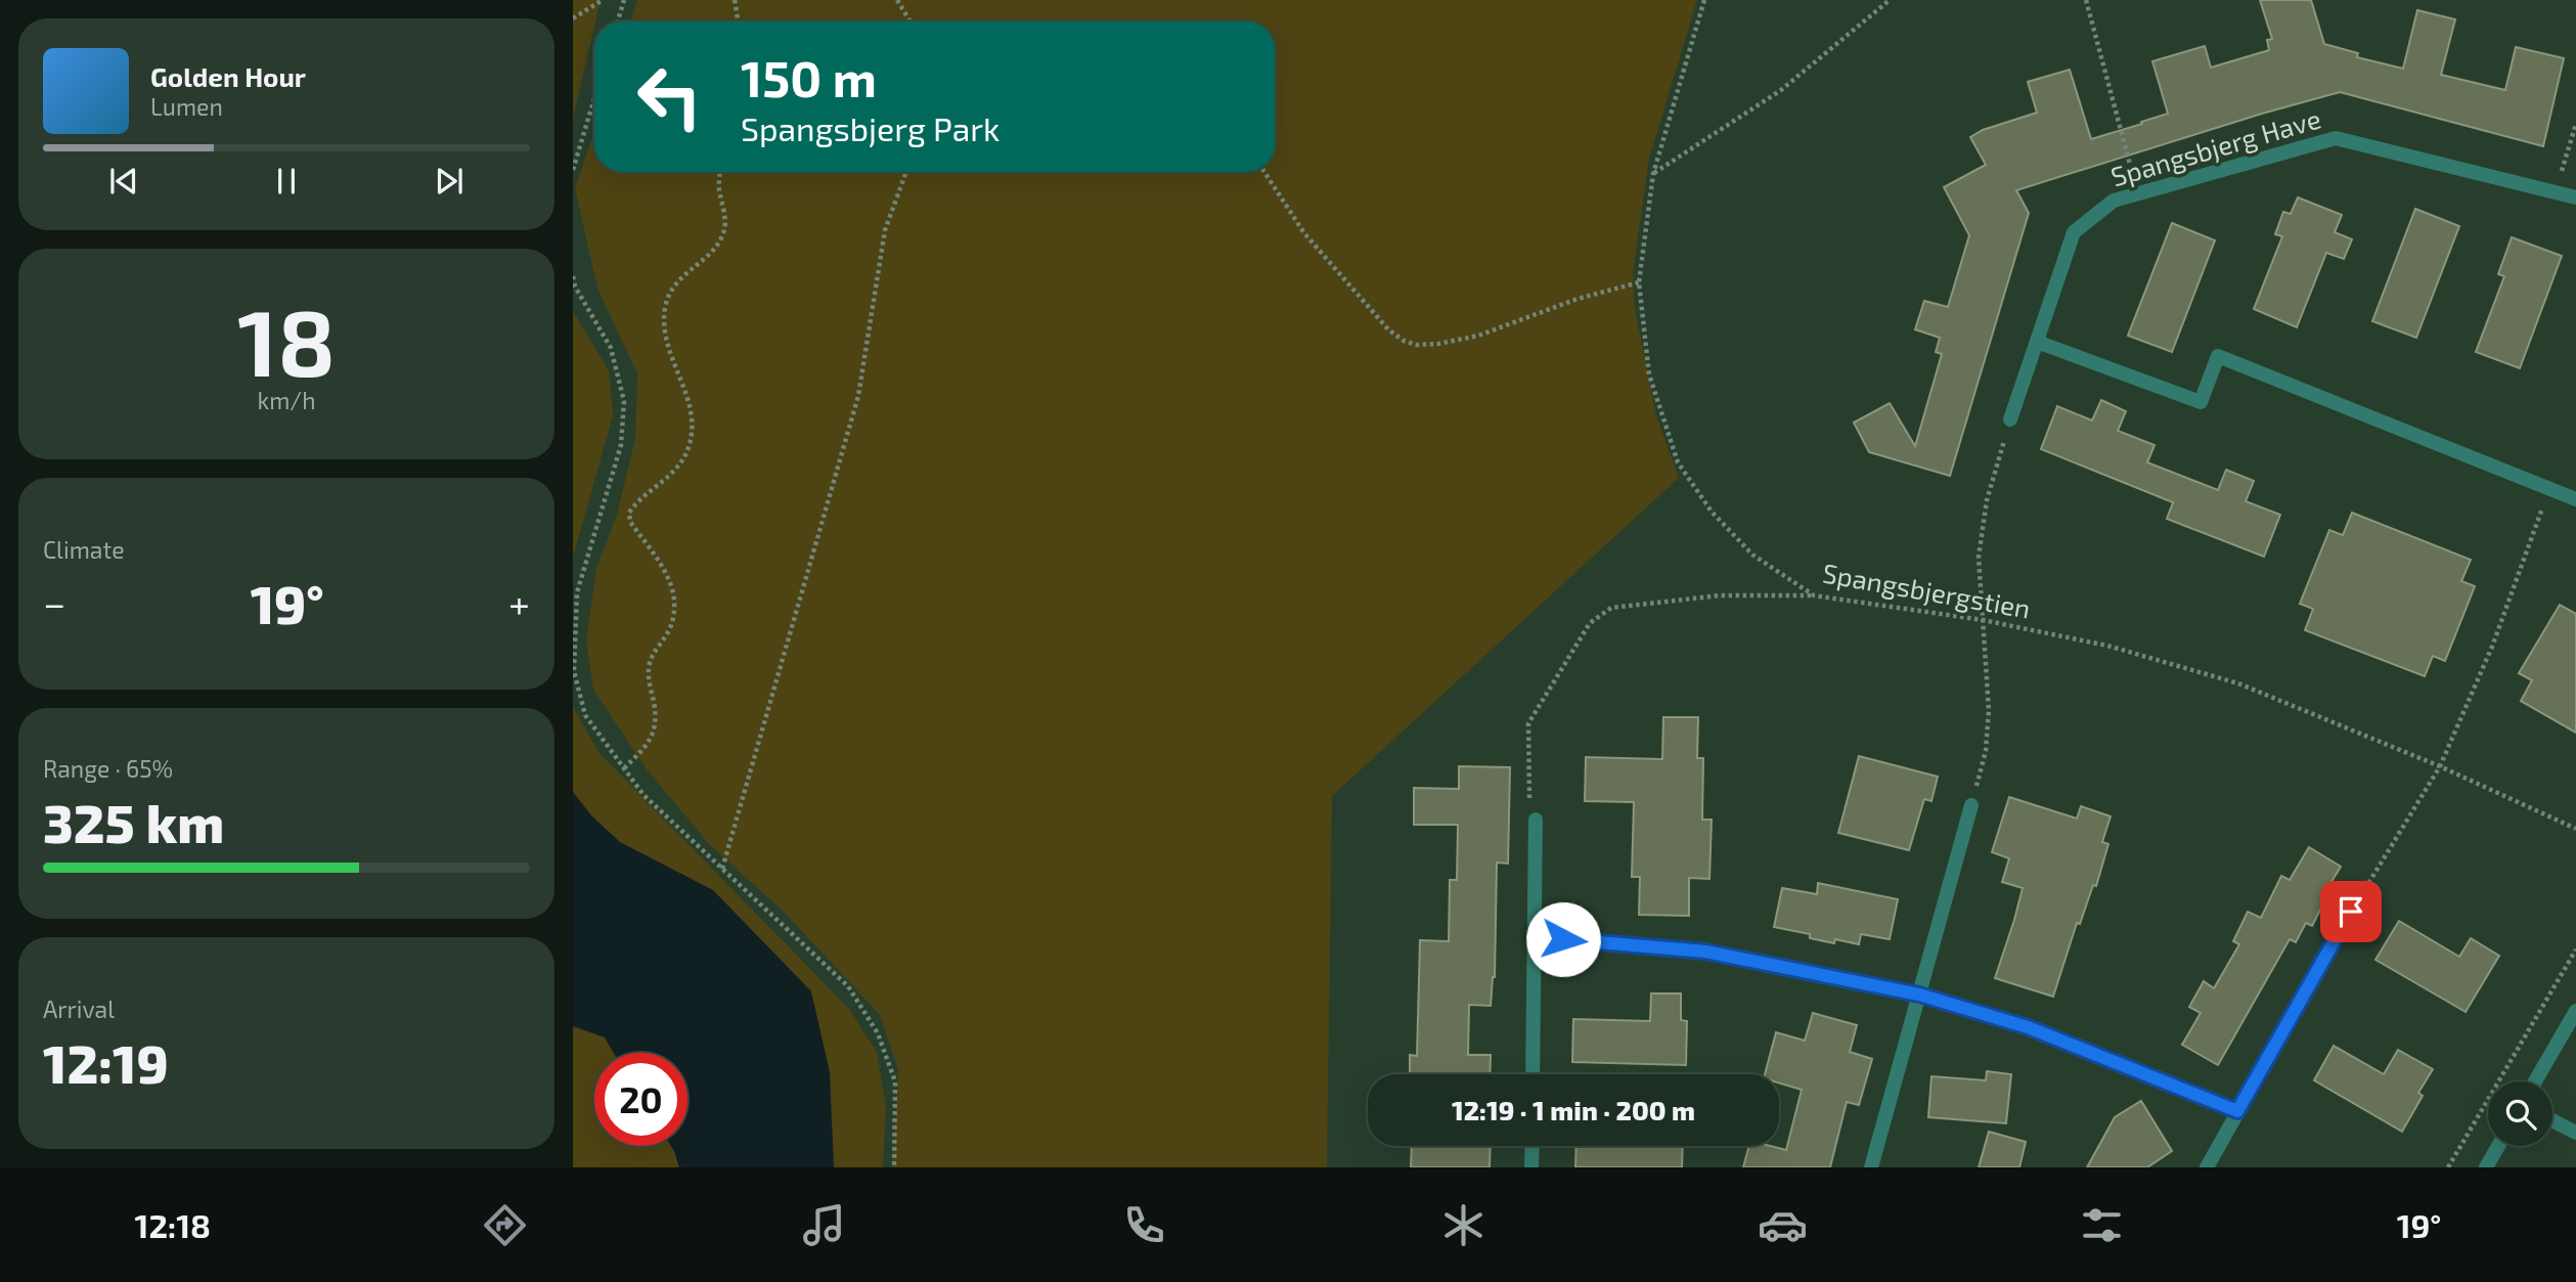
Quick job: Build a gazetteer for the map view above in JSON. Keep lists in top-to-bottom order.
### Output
{
  "streets": {
    "street": ["Spangsbjerg Have"],
    "path": ["Spangsbjergstien"]
  },
  "page": {
    "turn": ["150 m", "Spangsbjerg Park"],
    "song": ["Golden Hour", "Lumen"],
    "tile": [
      ["18", "km/h"],
      "Climate",
      ["Range · 65%", "325 km"],
      ["Arrival", "12:19"]
    ],
    "heat": ["−", "19°", "+"],
    "limit": "20",
    "trip": "12:19 · 1 min · 200 m",
    "tabs": ["12:18", "19°"]
  }
}
